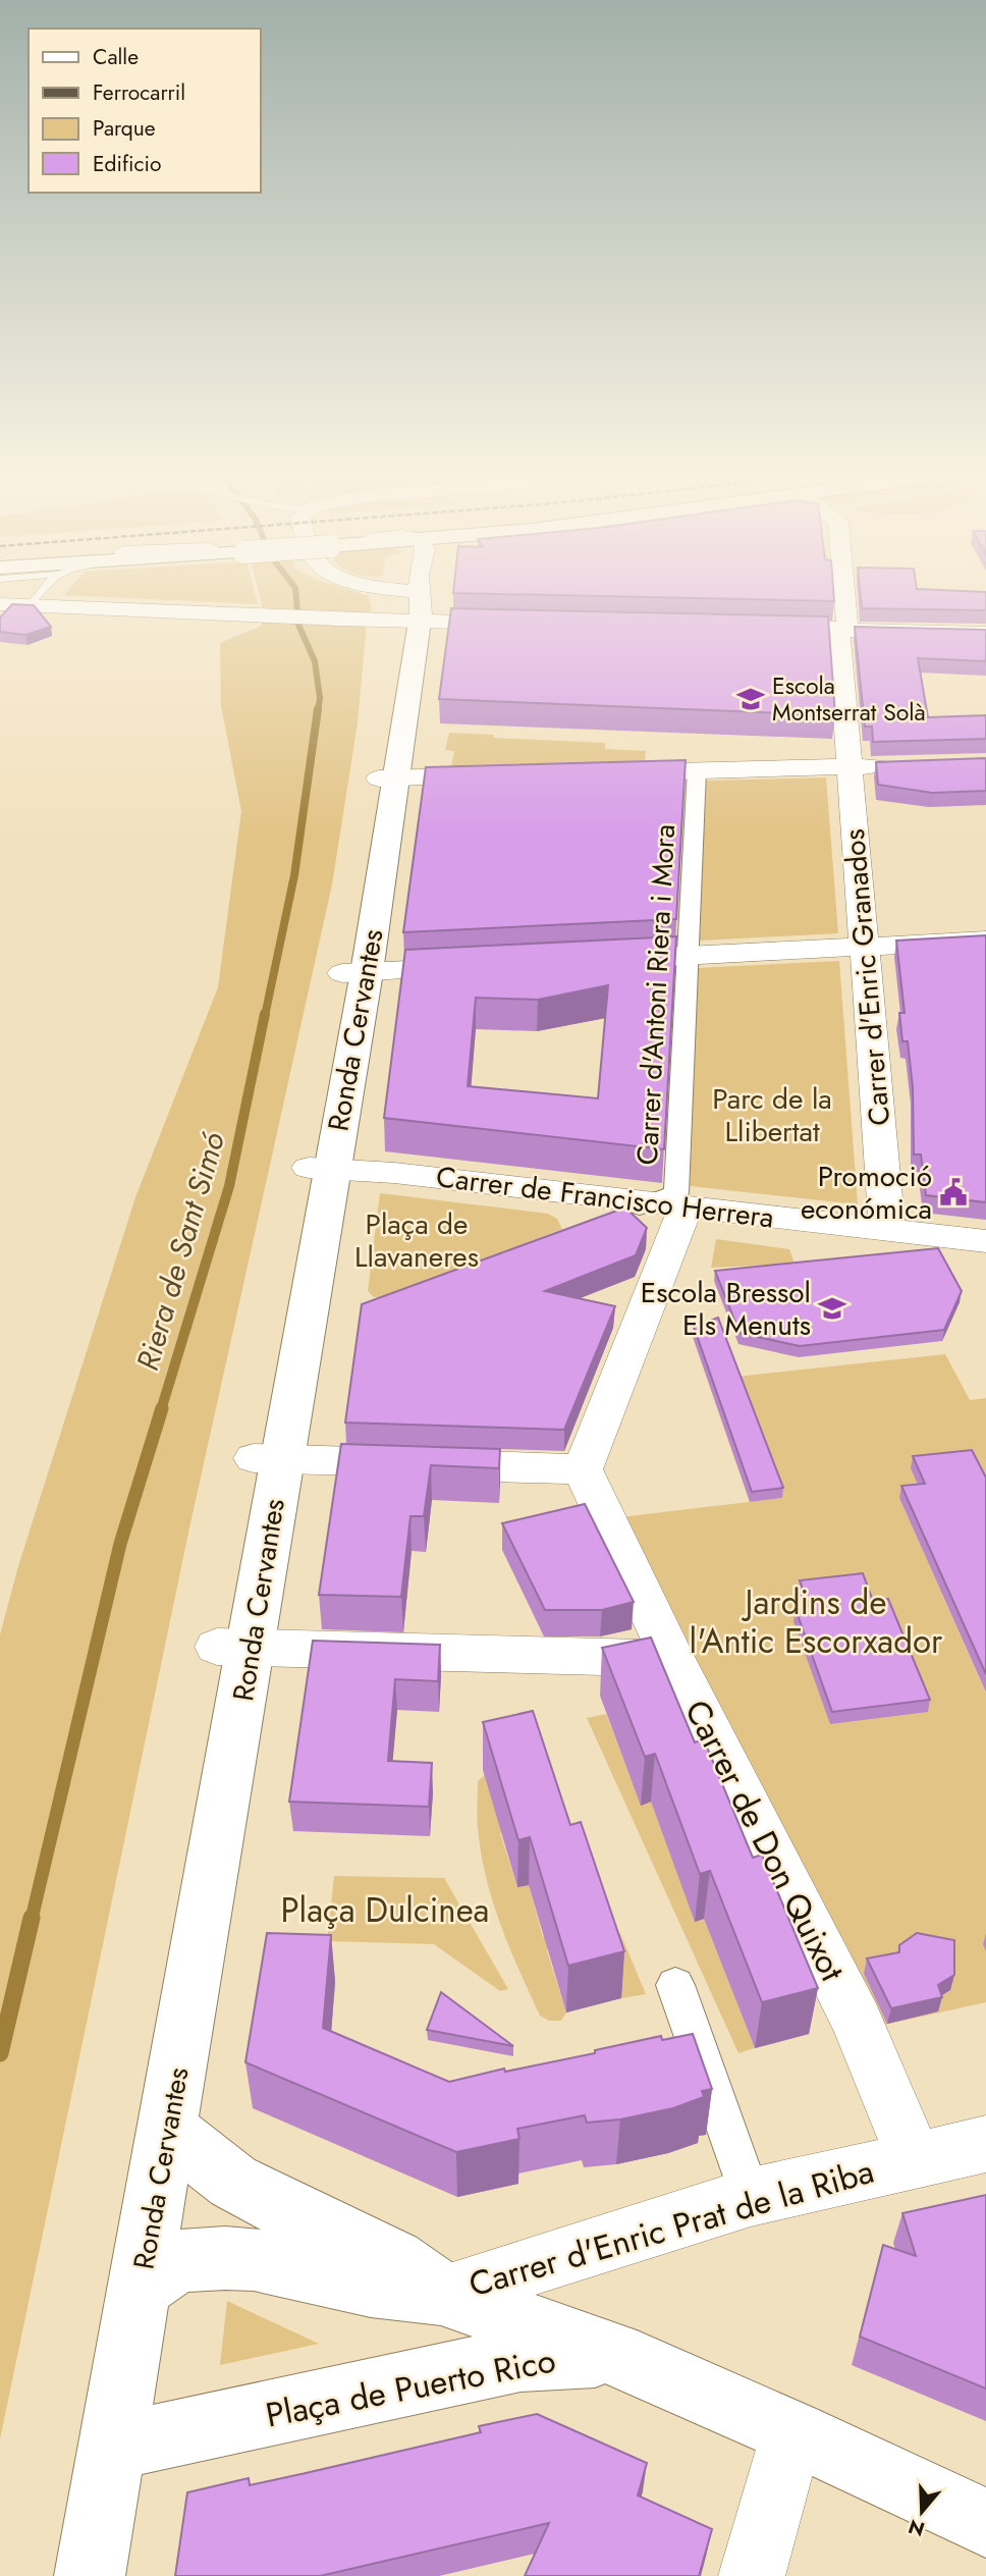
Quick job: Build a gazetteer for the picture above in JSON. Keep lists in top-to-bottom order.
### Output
{
  "streets": {
    "street": [
      "Carrer d'Enric Granados",
      "Carrer d'Antoni Riera i Mora",
      "Ronda Cervantes",
      "Carrer de Francisco Herrera",
      "Carrer de Don Quixot",
      "Carrer d'Enric Prat de la Riba",
      "Plaça de Puerto Rico"
    ]
  },
  "crossings": [
    ["Carrer d'Enric Granados", "Carrer de Francisco Herrera"],
    ["Carrer d'Antoni Riera i Mora", "Carrer de Francisco Herrera"],
    ["Ronda Cervantes", "Carrer de Francisco Herrera"],
    ["Ronda Cervantes", "Plaça de Puerto Rico"],
    ["Carrer de Don Quixot", "Carrer d'Enric Prat de la Riba"],
    ["Carrer d'Enric Prat de la Riba", "Plaça de Puerto Rico"]
  ],
  "water": ["Riera de Sant Simó"],
  "parks": [
    "Parc de la Llibertat",
    "Plaça de Llavaneres",
    "Jardins de l'Antic Escorxador",
    "Plaça Dulcinea"
  ],
  "places": {
    "school or university": ["Escola Montserrat Solà", "Escola Bressol Els Menuts"],
    "public building": ["Promoció económica"]
  },
  "legend": [
    "Calle",
    "Ferrocarril",
    "Parque",
    "Edificio"
  ],
  "north": "bottom"
}
